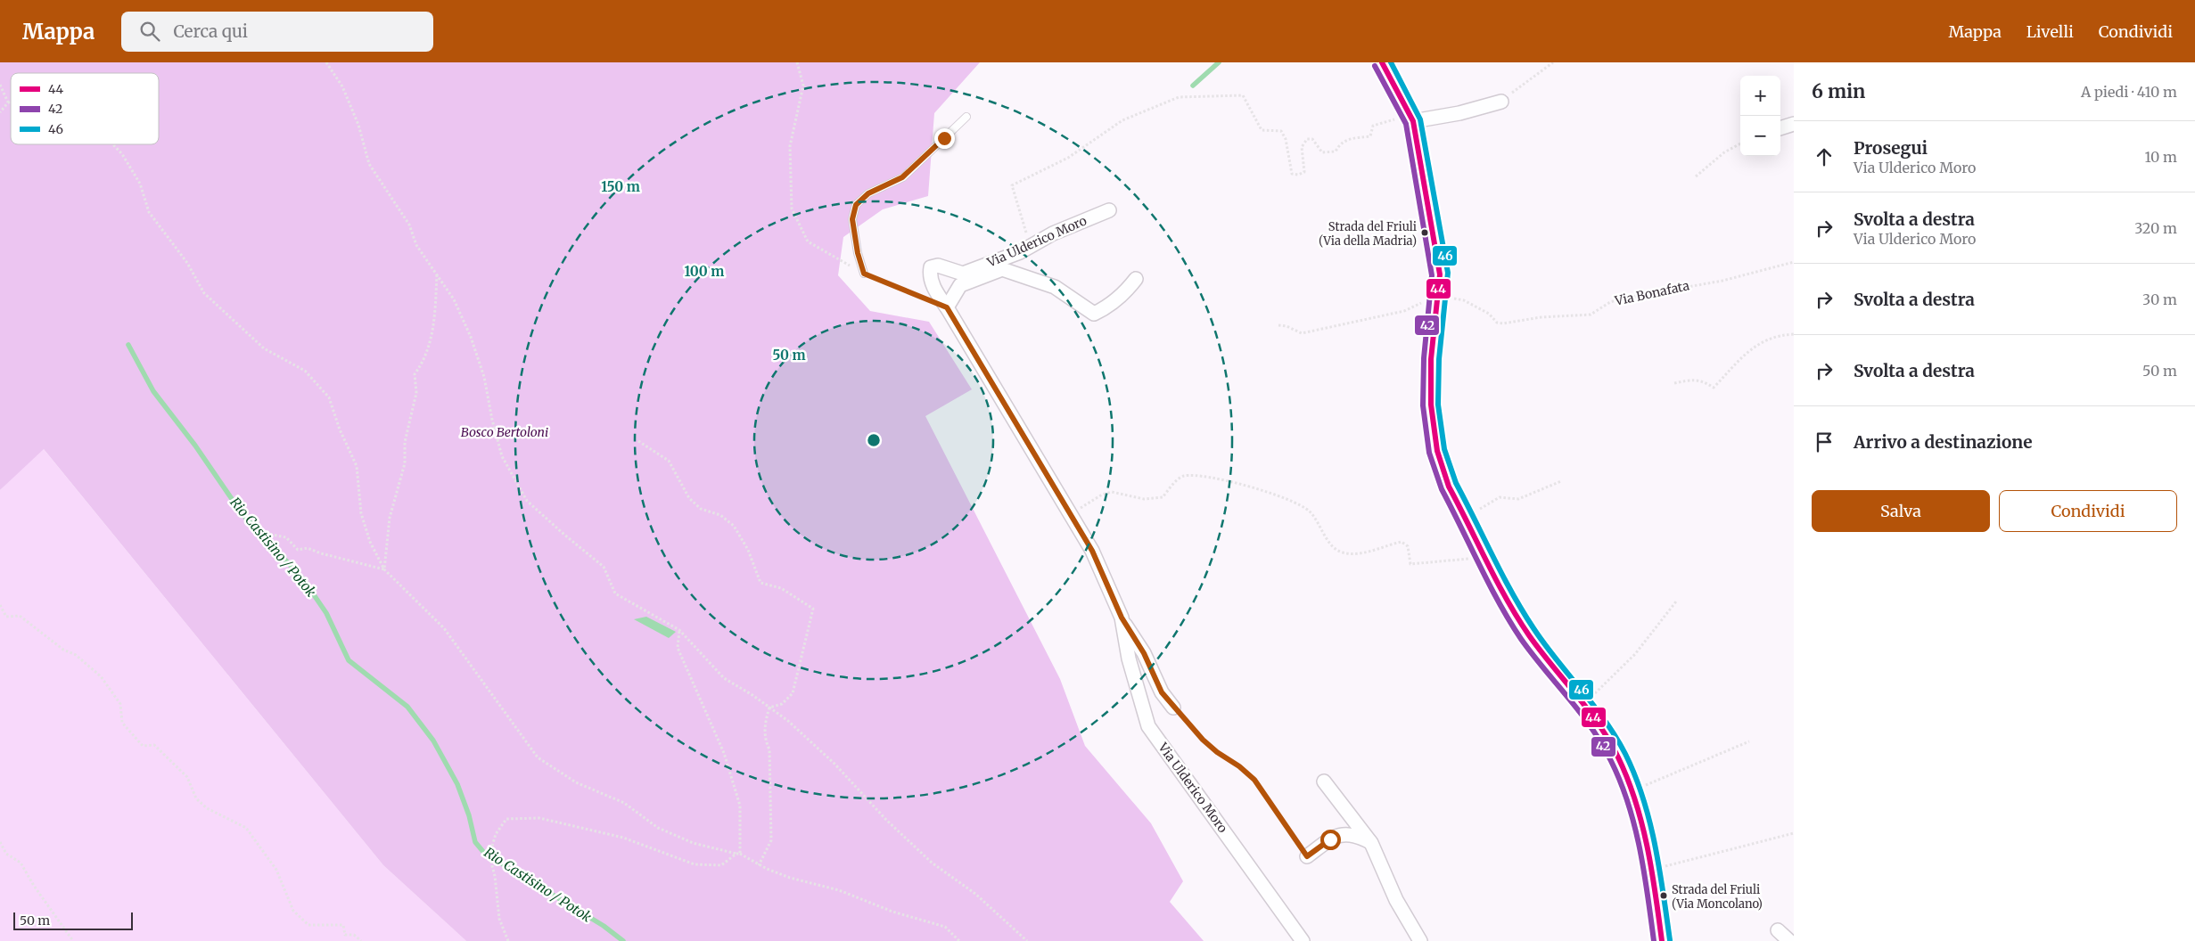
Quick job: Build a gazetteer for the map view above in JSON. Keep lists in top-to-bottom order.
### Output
{
  "streets": {
    "street": ["Via Ulderico Moro"],
    "path": ["Via Bonafata"]
  },
  "water": ["Rio Castisino / Potok"],
  "parks": ["Bosco Bertoloni"],
  "places": ["Strada del Friuli (Via della Madria)", "Strada del Friuli (Via Moncolano)"],
  "lines": ["transit line 44", "transit line 46", "transit line 42"],
  "legend": ["44", "42", "46"],
  "scale_bar": "50 m",
  "page": {
    "header": "Mappa",
    "search": "Cerca qui",
    "nav": ["Mappa", "Livelli", "Condividi"],
    "heading": ["6 min", "A piedi · 410 m"],
    "map_buttons": ["+", "−"],
    "list": [
      ["Prosegui", "Via Ulderico Moro", "10 m"],
      ["Svolta a destra", "Via Ulderico Moro", "320 m"],
      ["Svolta a destra", "30 m"],
      ["Svolta a destra", "50 m"],
      "Arrivo a destinazione"
    ],
    "buttons": ["Salva", "Condividi"],
    "scale": "50 m"
  },
  "rings": ["150 m", "100 m", "50 m"]
}
